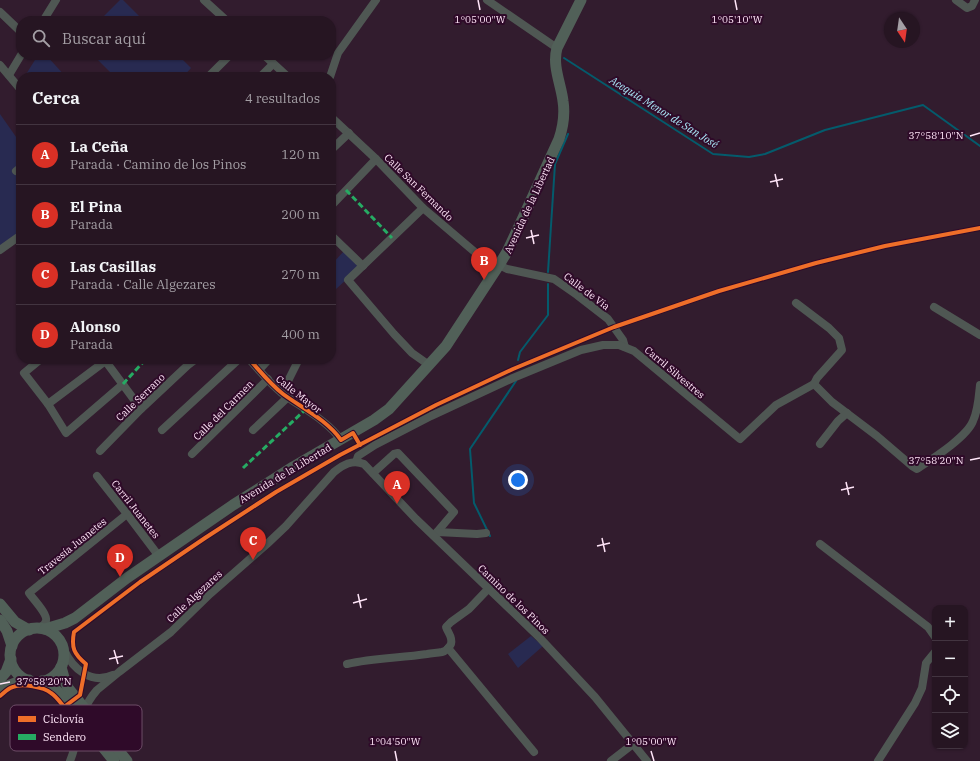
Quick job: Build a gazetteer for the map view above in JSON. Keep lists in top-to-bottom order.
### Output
{
  "streets": {
    "main road": ["Avenida de la Libertad"],
    "street": [
      "Calle San Fernando",
      "Calle de Via",
      "Carril Silvestres",
      "Calle Mayor",
      "Calle Serrano",
      "Calle del Carmen",
      "Carril Juanetes",
      "Travesía Juanetes",
      "Calle Algezares",
      "Camino de los Pinos"
    ]
  },
  "crossings": [
    ["Calle San Fernando", "Avenida de la Libertad"],
    ["Calle San Fernando", "Calle de Via"],
    ["Avenida de la Libertad", "Calle de Via"],
    ["Avenida de la Libertad", "Calle Mayor"],
    ["Avenida de la Libertad", "Carril Juanetes"],
    ["Avenida de la Libertad", "Travesía Juanetes"],
    ["Calle de Via", "Carril Silvestres"],
    ["Carril Silvestres", "Calle Algezares"],
    ["Carril Silvestres", "Camino de los Pinos"],
    ["Calle Mayor", "Calle del Carmen"],
    ["Carril Juanetes", "Travesía Juanetes"],
    ["Calle Algezares", "Camino de los Pinos"]
  ],
  "water": ["Acequia Menor de San José"],
  "legend": ["Ciclovía", "Sendero"],
  "north": "bottom",
  "page": {
    "search": "Buscar aquí",
    "heading": ["Cerca", "4 resultados"],
    "list": [
      {
        "mark": "A",
        "name": "La Ceña",
        "note": "Parada · Camino de los Pinos",
        "value": "120 m"
      },
      {
        "mark": "B",
        "name": "El Pina",
        "note": "Parada",
        "value": "200 m"
      },
      {
        "mark": "C",
        "name": "Las Casillas",
        "note": "Parada · Calle Algezares",
        "value": "270 m"
      },
      {
        "mark": "D",
        "name": "Alonso",
        "note": "Parada",
        "value": "400 m"
      }
    ],
    "pins": [
      "B",
      "A",
      "C",
      "D"
    ],
    "map_buttons": ["+", "−"]
  },
  "coordinates": [
    "1°05'00\"W",
    "1°05'10\"W",
    "37°58'10\"N",
    "37°58'20\"N",
    "1°04'50\"W"
  ]
}
